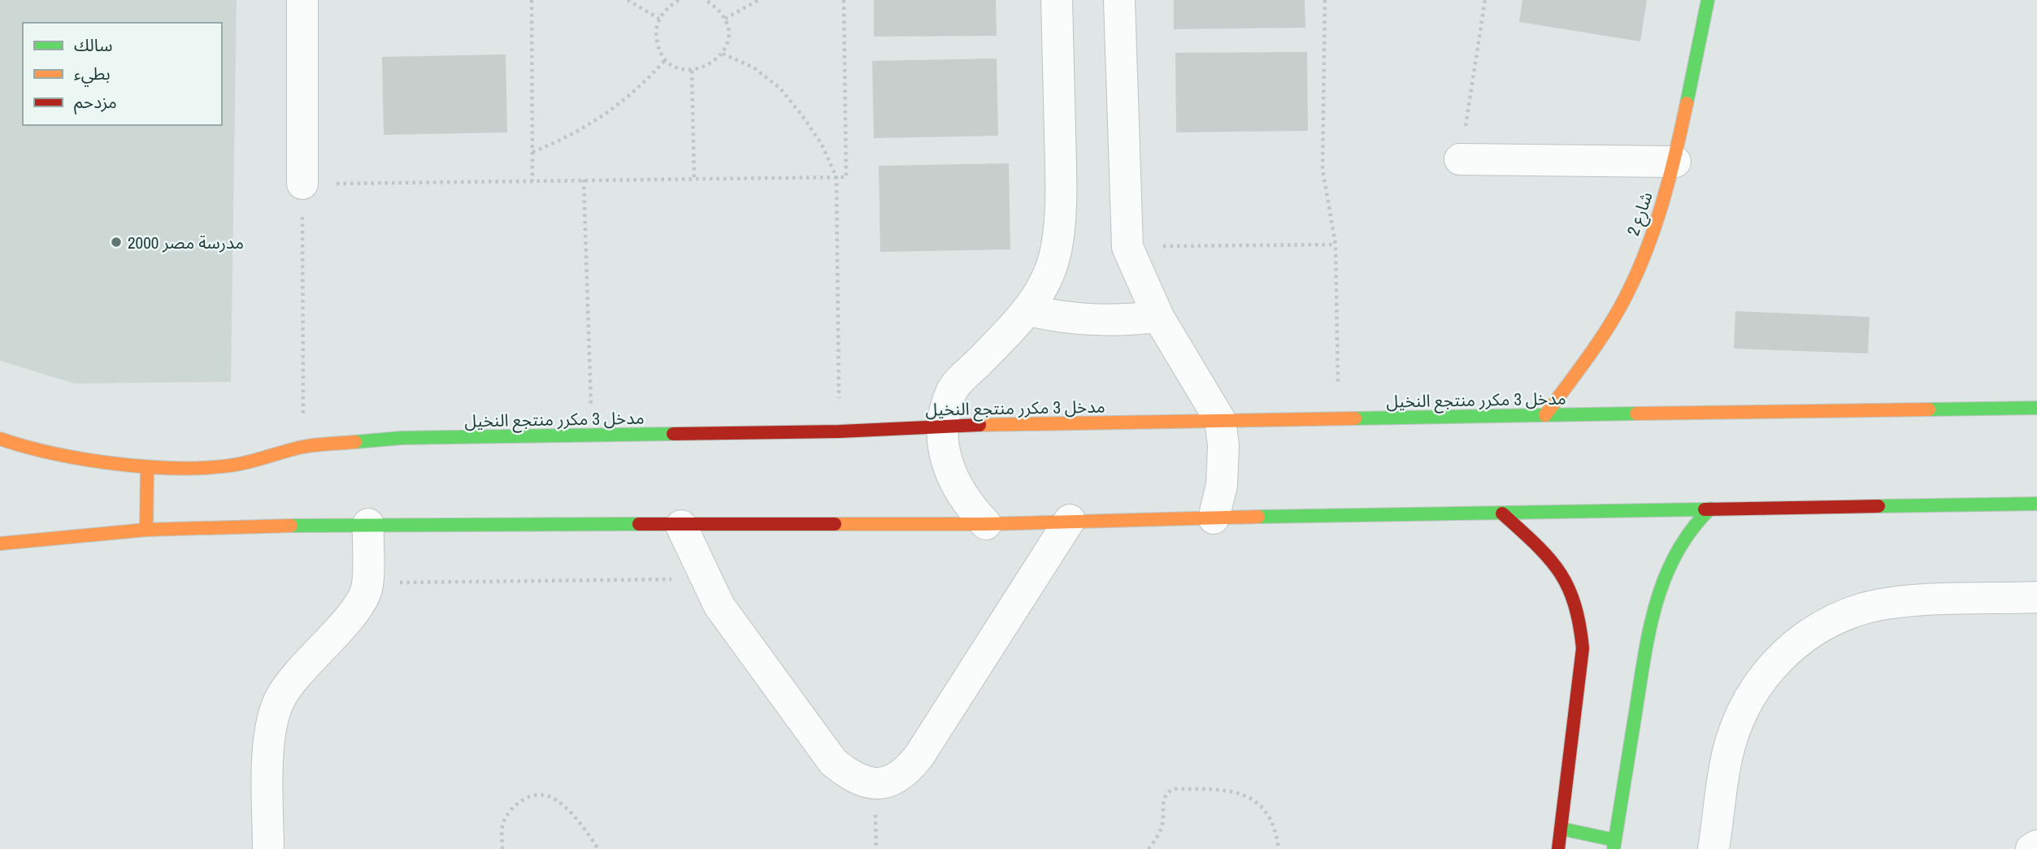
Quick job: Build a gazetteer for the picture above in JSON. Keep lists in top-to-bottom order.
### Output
{
  "streets": {
    "street": ["شارع 2", "مدخل 3 مكرر منتجع النخيل"]
  },
  "crossings": [
    ["شارع 2", "مدخل 3 مكرر منتجع النخيل"]
  ],
  "places": ["مدرسة مصر 2000"],
  "legend": ["سالك", "بطيء", "مزدحم"]
}
